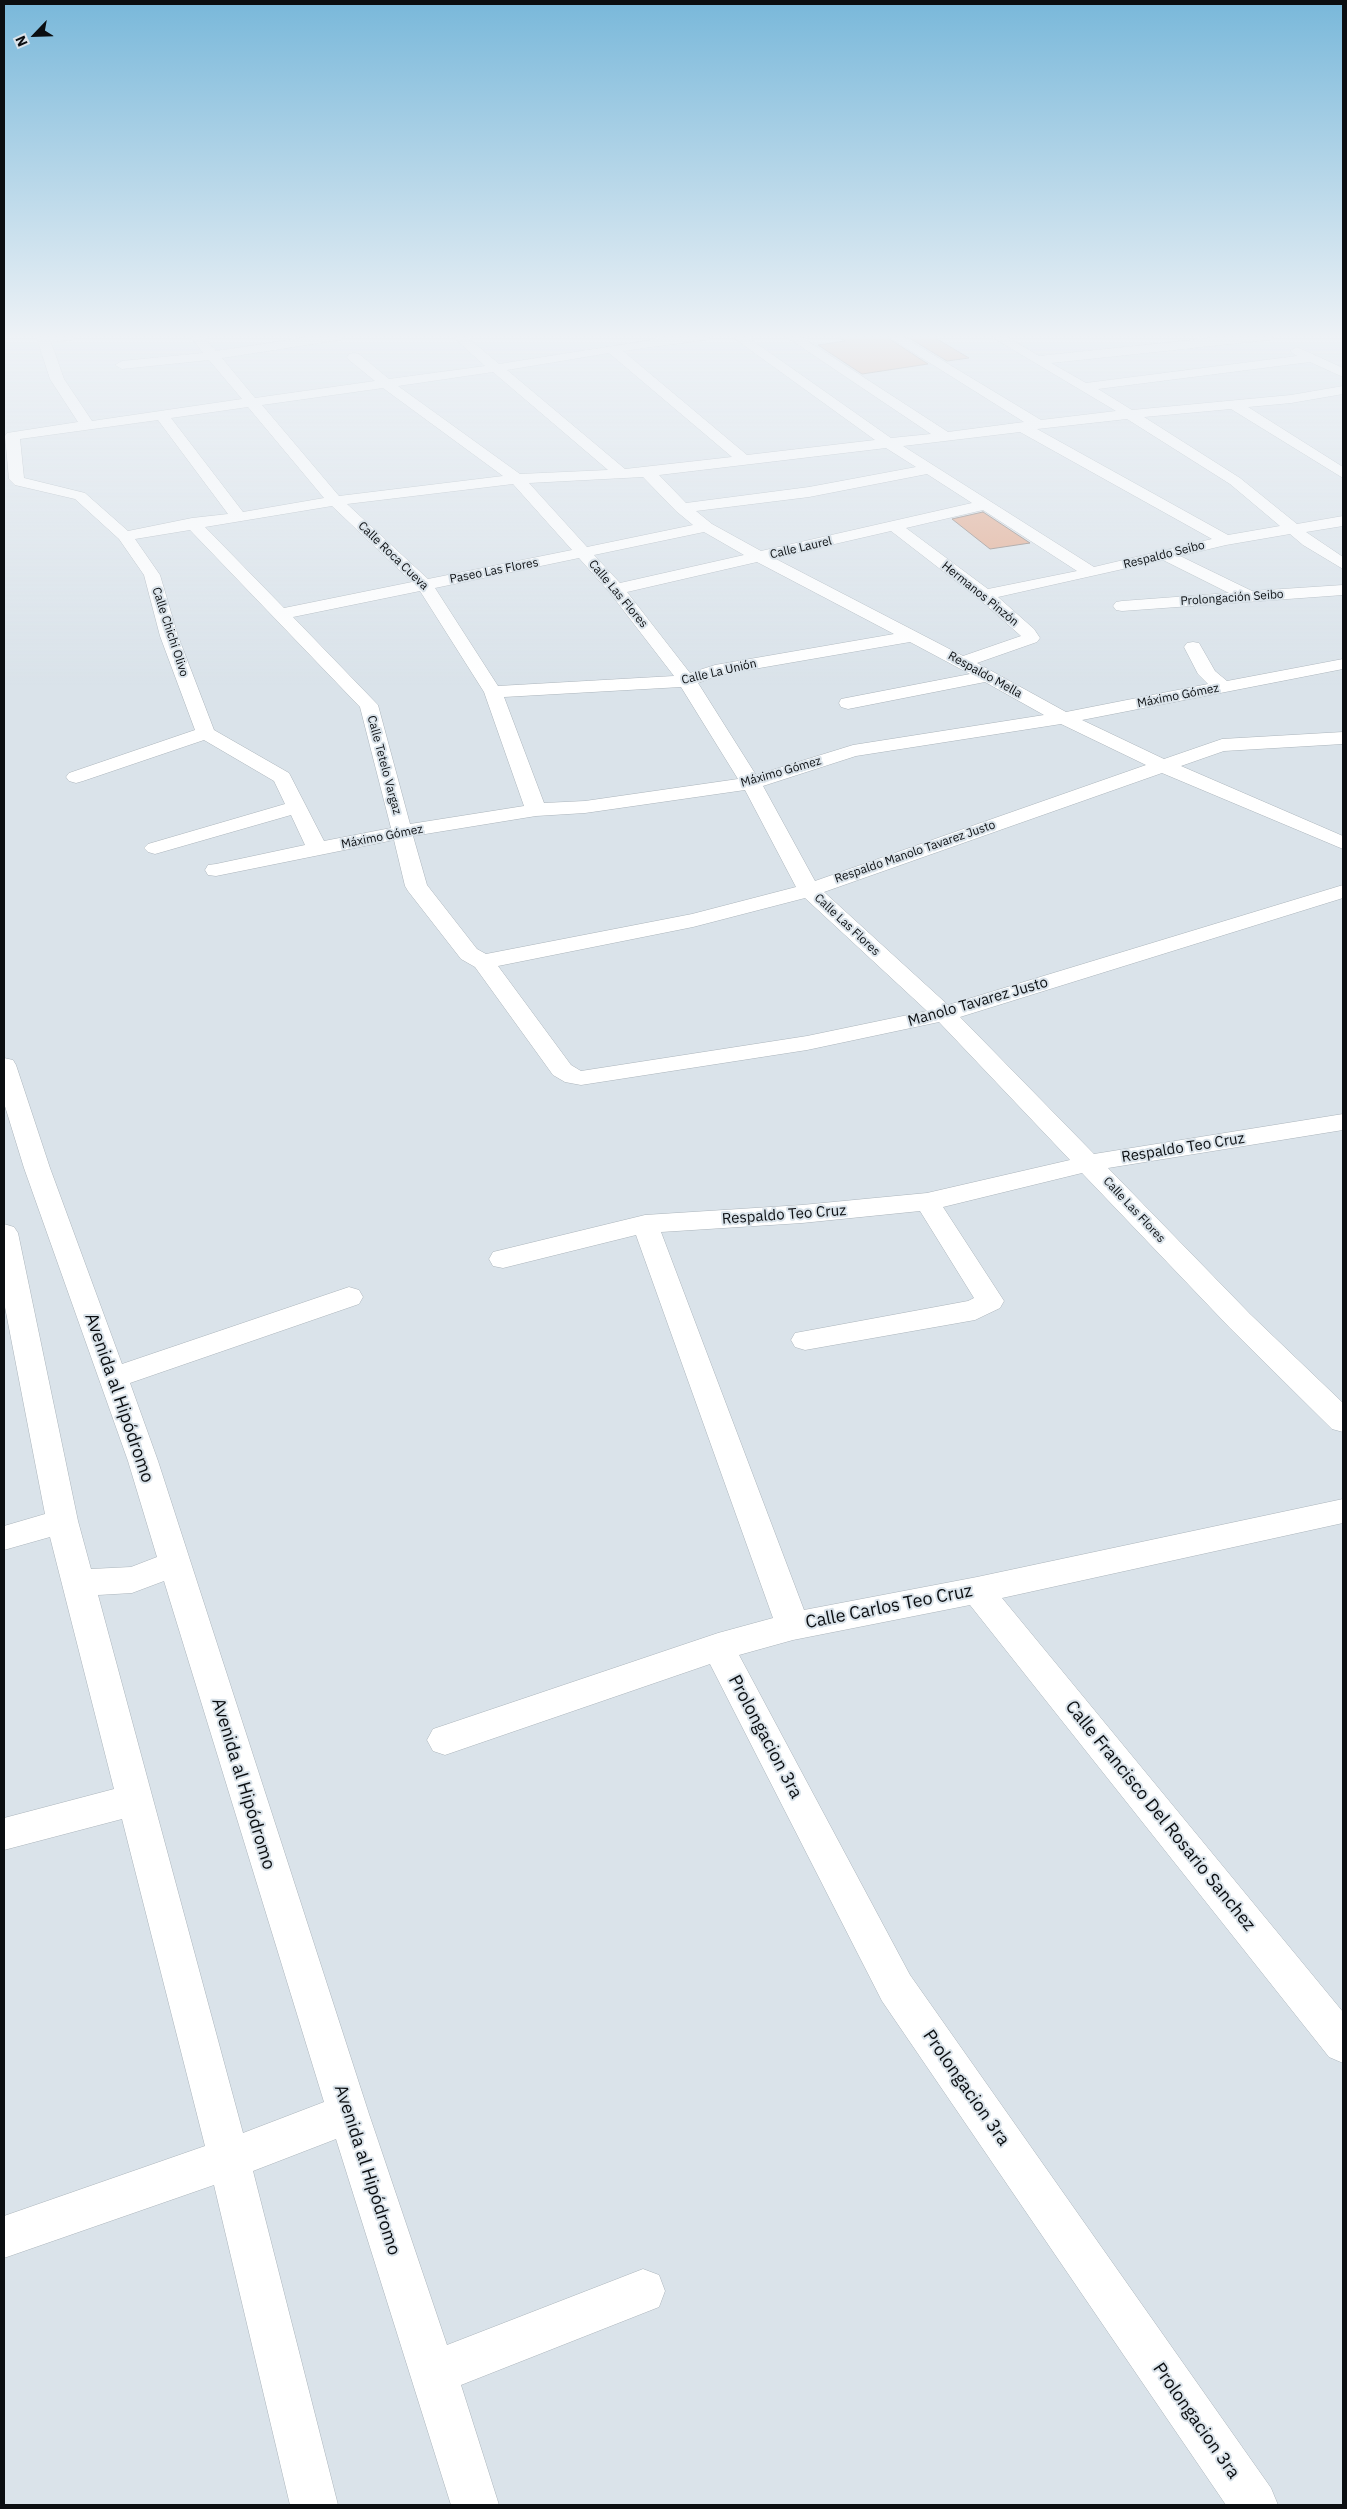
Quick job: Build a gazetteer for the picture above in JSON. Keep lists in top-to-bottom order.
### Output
{
  "streets": {
    "street": [
      "Calle Laurel",
      "Respaldo Seibo",
      "Calle Roca Cueva",
      "Paseo Las Flores",
      "Calle Las Flores",
      "Hermanos Pinzón",
      "Prolongación Seibo",
      "Calle Chichi Olivo",
      "Calle La Unión",
      "Respaldo Mella",
      "Máximo Gómez",
      "Calle Tetelo Vargaz",
      "Respaldo Manolo Tavarez Justo",
      "Manolo Tavarez Justo",
      "Respaldo Teo Cruz",
      "Avenida al Hipódromo",
      "Calle Carlos Teo Cruz",
      "Prolongacion 3ra",
      "Calle Francisco Del Rosario Sanchez"
    ]
  },
  "crossings": [
    ["Calle Laurel", "Calle Las Flores"],
    ["Calle Laurel", "Hermanos Pinzón"],
    ["Calle Laurel", "Respaldo Mella"],
    ["Respaldo Seibo", "Hermanos Pinzón"],
    ["Calle Roca Cueva", "Paseo Las Flores"],
    ["Calle Roca Cueva", "Calle La Unión"],
    ["Calle Roca Cueva", "Máximo Gómez"],
    ["Paseo Las Flores", "Calle Las Flores"],
    ["Paseo Las Flores", "Respaldo Mella"],
    ["Paseo Las Flores", "Calle Tetelo Vargaz"],
    ["Calle Las Flores", "Calle La Unión"],
    ["Calle Las Flores", "Máximo Gómez"],
    ["Calle Las Flores", "Respaldo Manolo Tavarez Justo"],
    ["Calle Las Flores", "Manolo Tavarez Justo"],
    ["Calle Las Flores", "Respaldo Teo Cruz"],
    ["Hermanos Pinzón", "Respaldo Mella"],
    ["Calle La Unión", "Respaldo Mella"],
    ["Respaldo Mella", "Máximo Gómez"],
    ["Respaldo Mella", "Respaldo Manolo Tavarez Justo"],
    ["Máximo Gómez", "Calle Tetelo Vargaz"],
    ["Calle Tetelo Vargaz", "Respaldo Manolo Tavarez Justo"],
    ["Calle Tetelo Vargaz", "Manolo Tavarez Justo"],
    ["Calle Carlos Teo Cruz", "Prolongacion 3ra"],
    ["Calle Carlos Teo Cruz", "Calle Francisco Del Rosario Sanchez"]
  ],
  "north": "bottom left"
}
